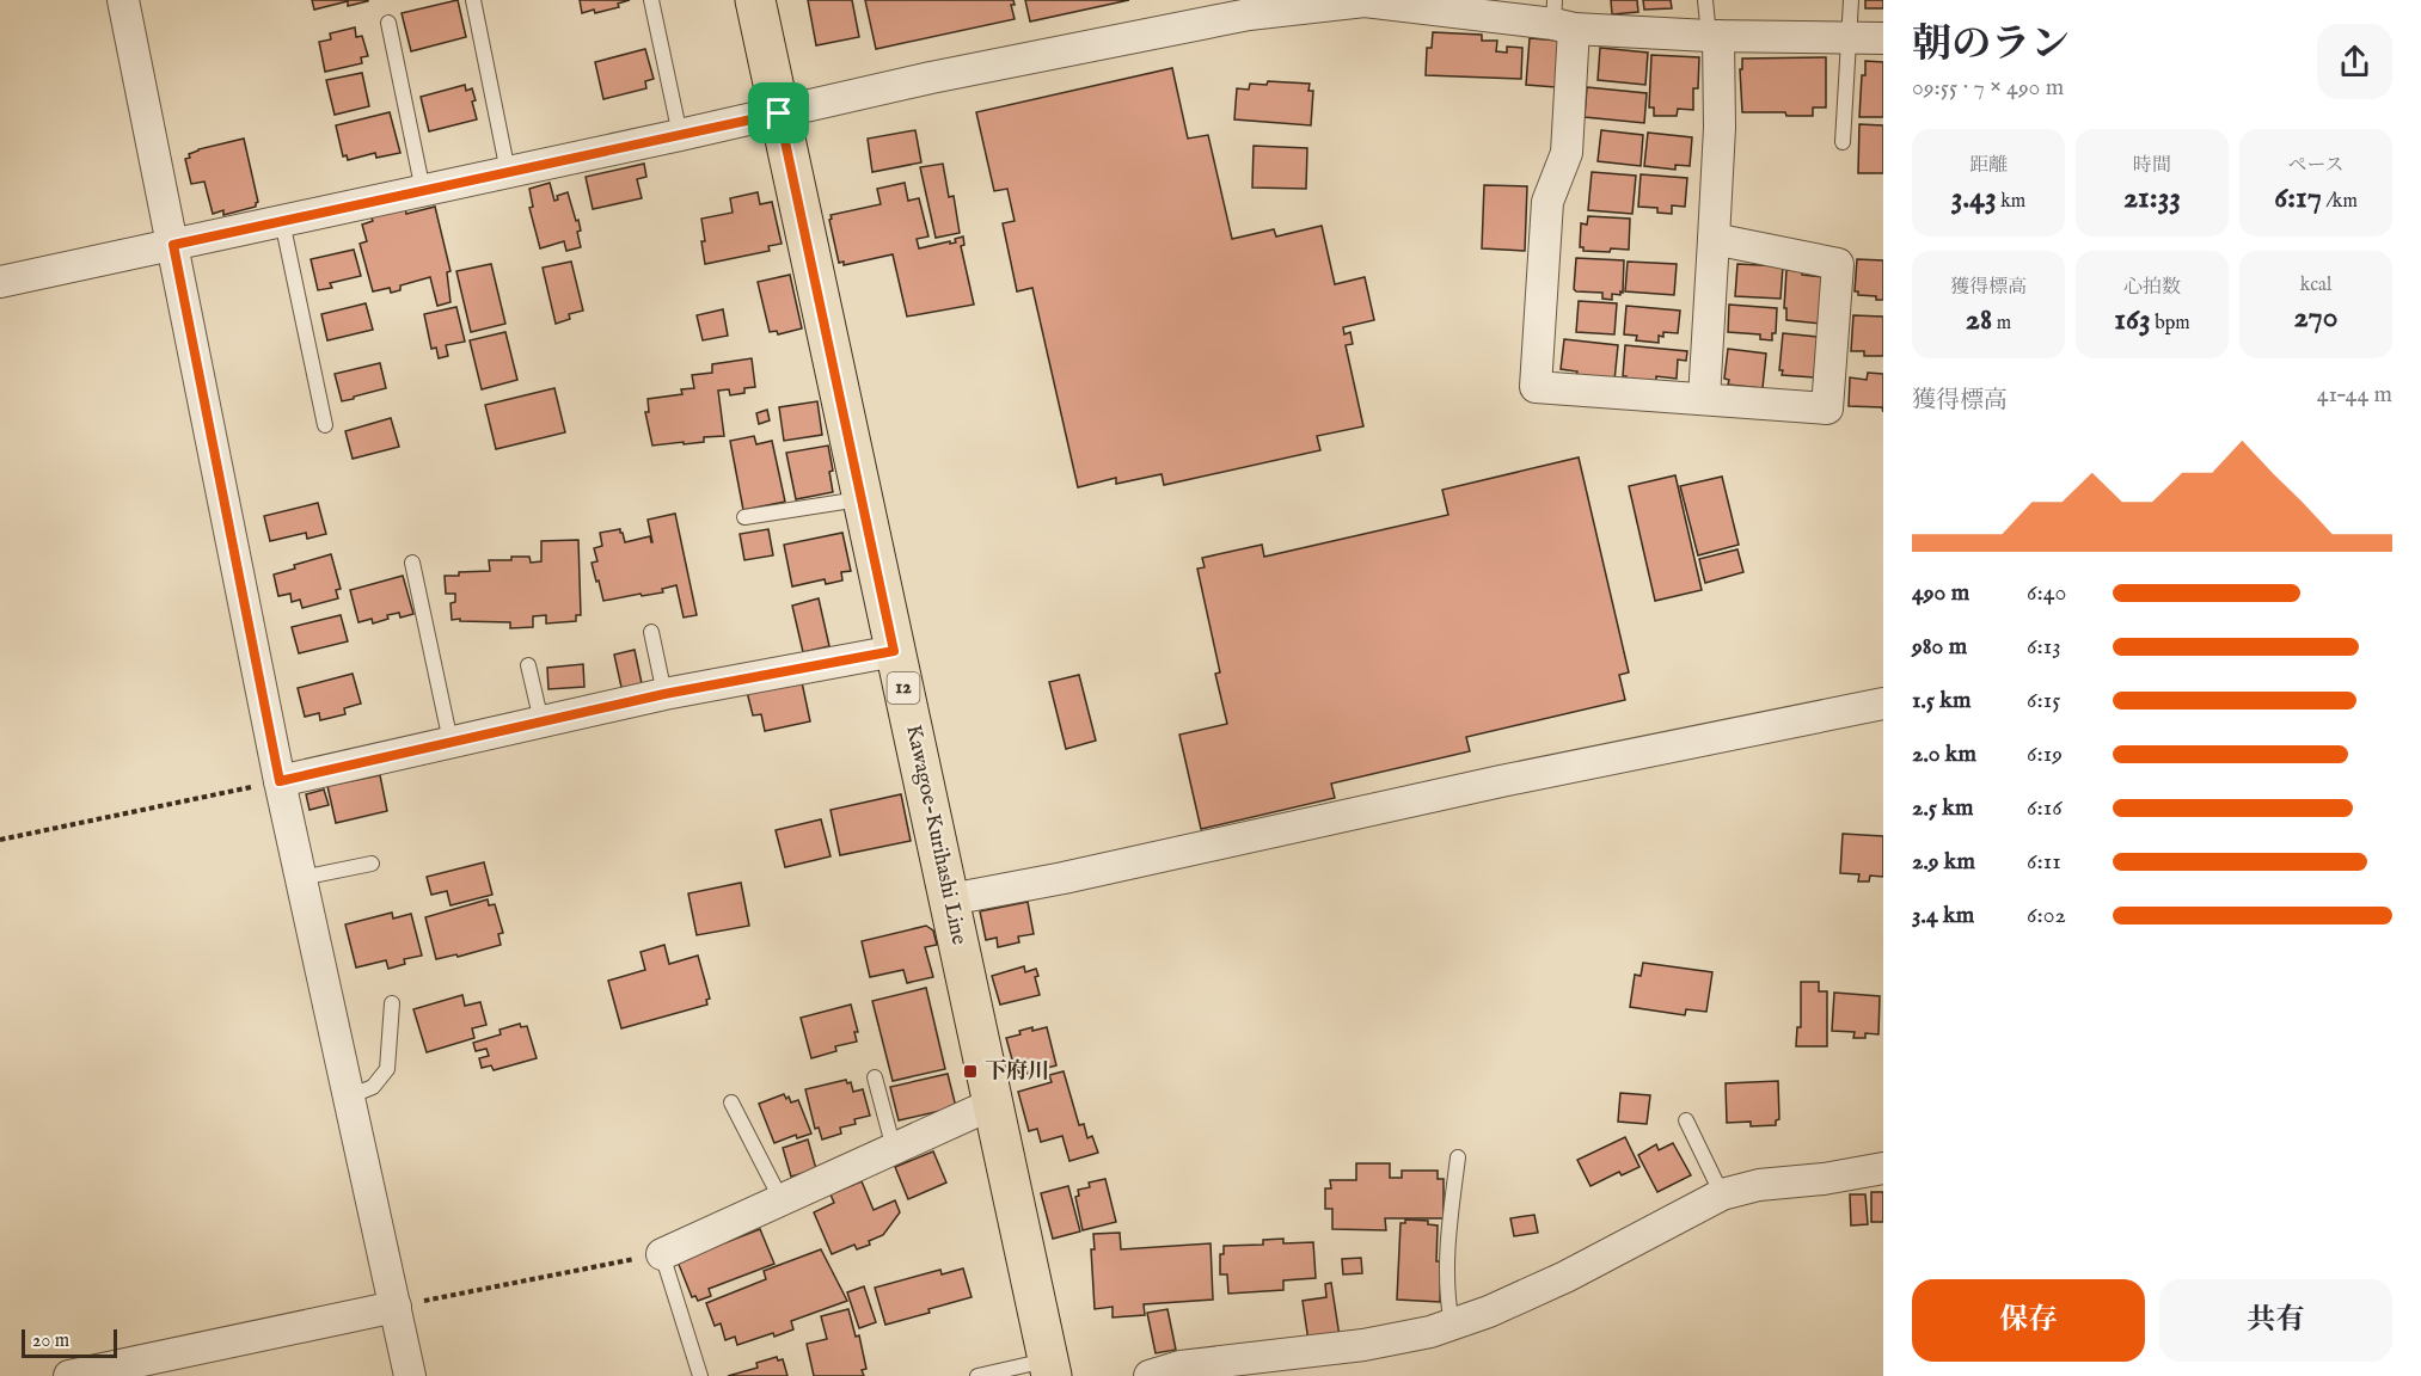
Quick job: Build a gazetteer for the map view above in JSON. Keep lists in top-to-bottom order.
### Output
{
  "streets": {
    "main road": ["12", "Kawagoe-Kurihashi Line"]
  },
  "places": {
    "transit": ["下府川"]
  },
  "scale_bar": "20 m",
  "page": {
    "heading": ["朝のラン", "09:55 · 7 × 490 m"],
    "stats": [
      ["距離", "3.43 km"],
      ["時間", "21:33"],
      ["ペース", "6:17 /km"],
      ["獲得標高", "28 m"],
      ["心拍数", "163 bpm"],
      ["kcal", "270"]
    ],
    "chart": ["獲得標高", "41–44 m"],
    "list": [
      {
        "name": "490 m",
        "note": "6:40"
      },
      {
        "name": "980 m",
        "note": "6:13"
      },
      {
        "name": "1.5 km",
        "note": "6:15"
      },
      {
        "name": "2.0 km",
        "note": "6:19"
      },
      {
        "name": "2.5 km",
        "note": "6:16"
      },
      {
        "name": "2.9 km",
        "note": "6:11"
      },
      {
        "name": "3.4 km",
        "note": "6:02"
      }
    ],
    "buttons": ["保存", "共有"],
    "scale": "20 m"
  }
}
